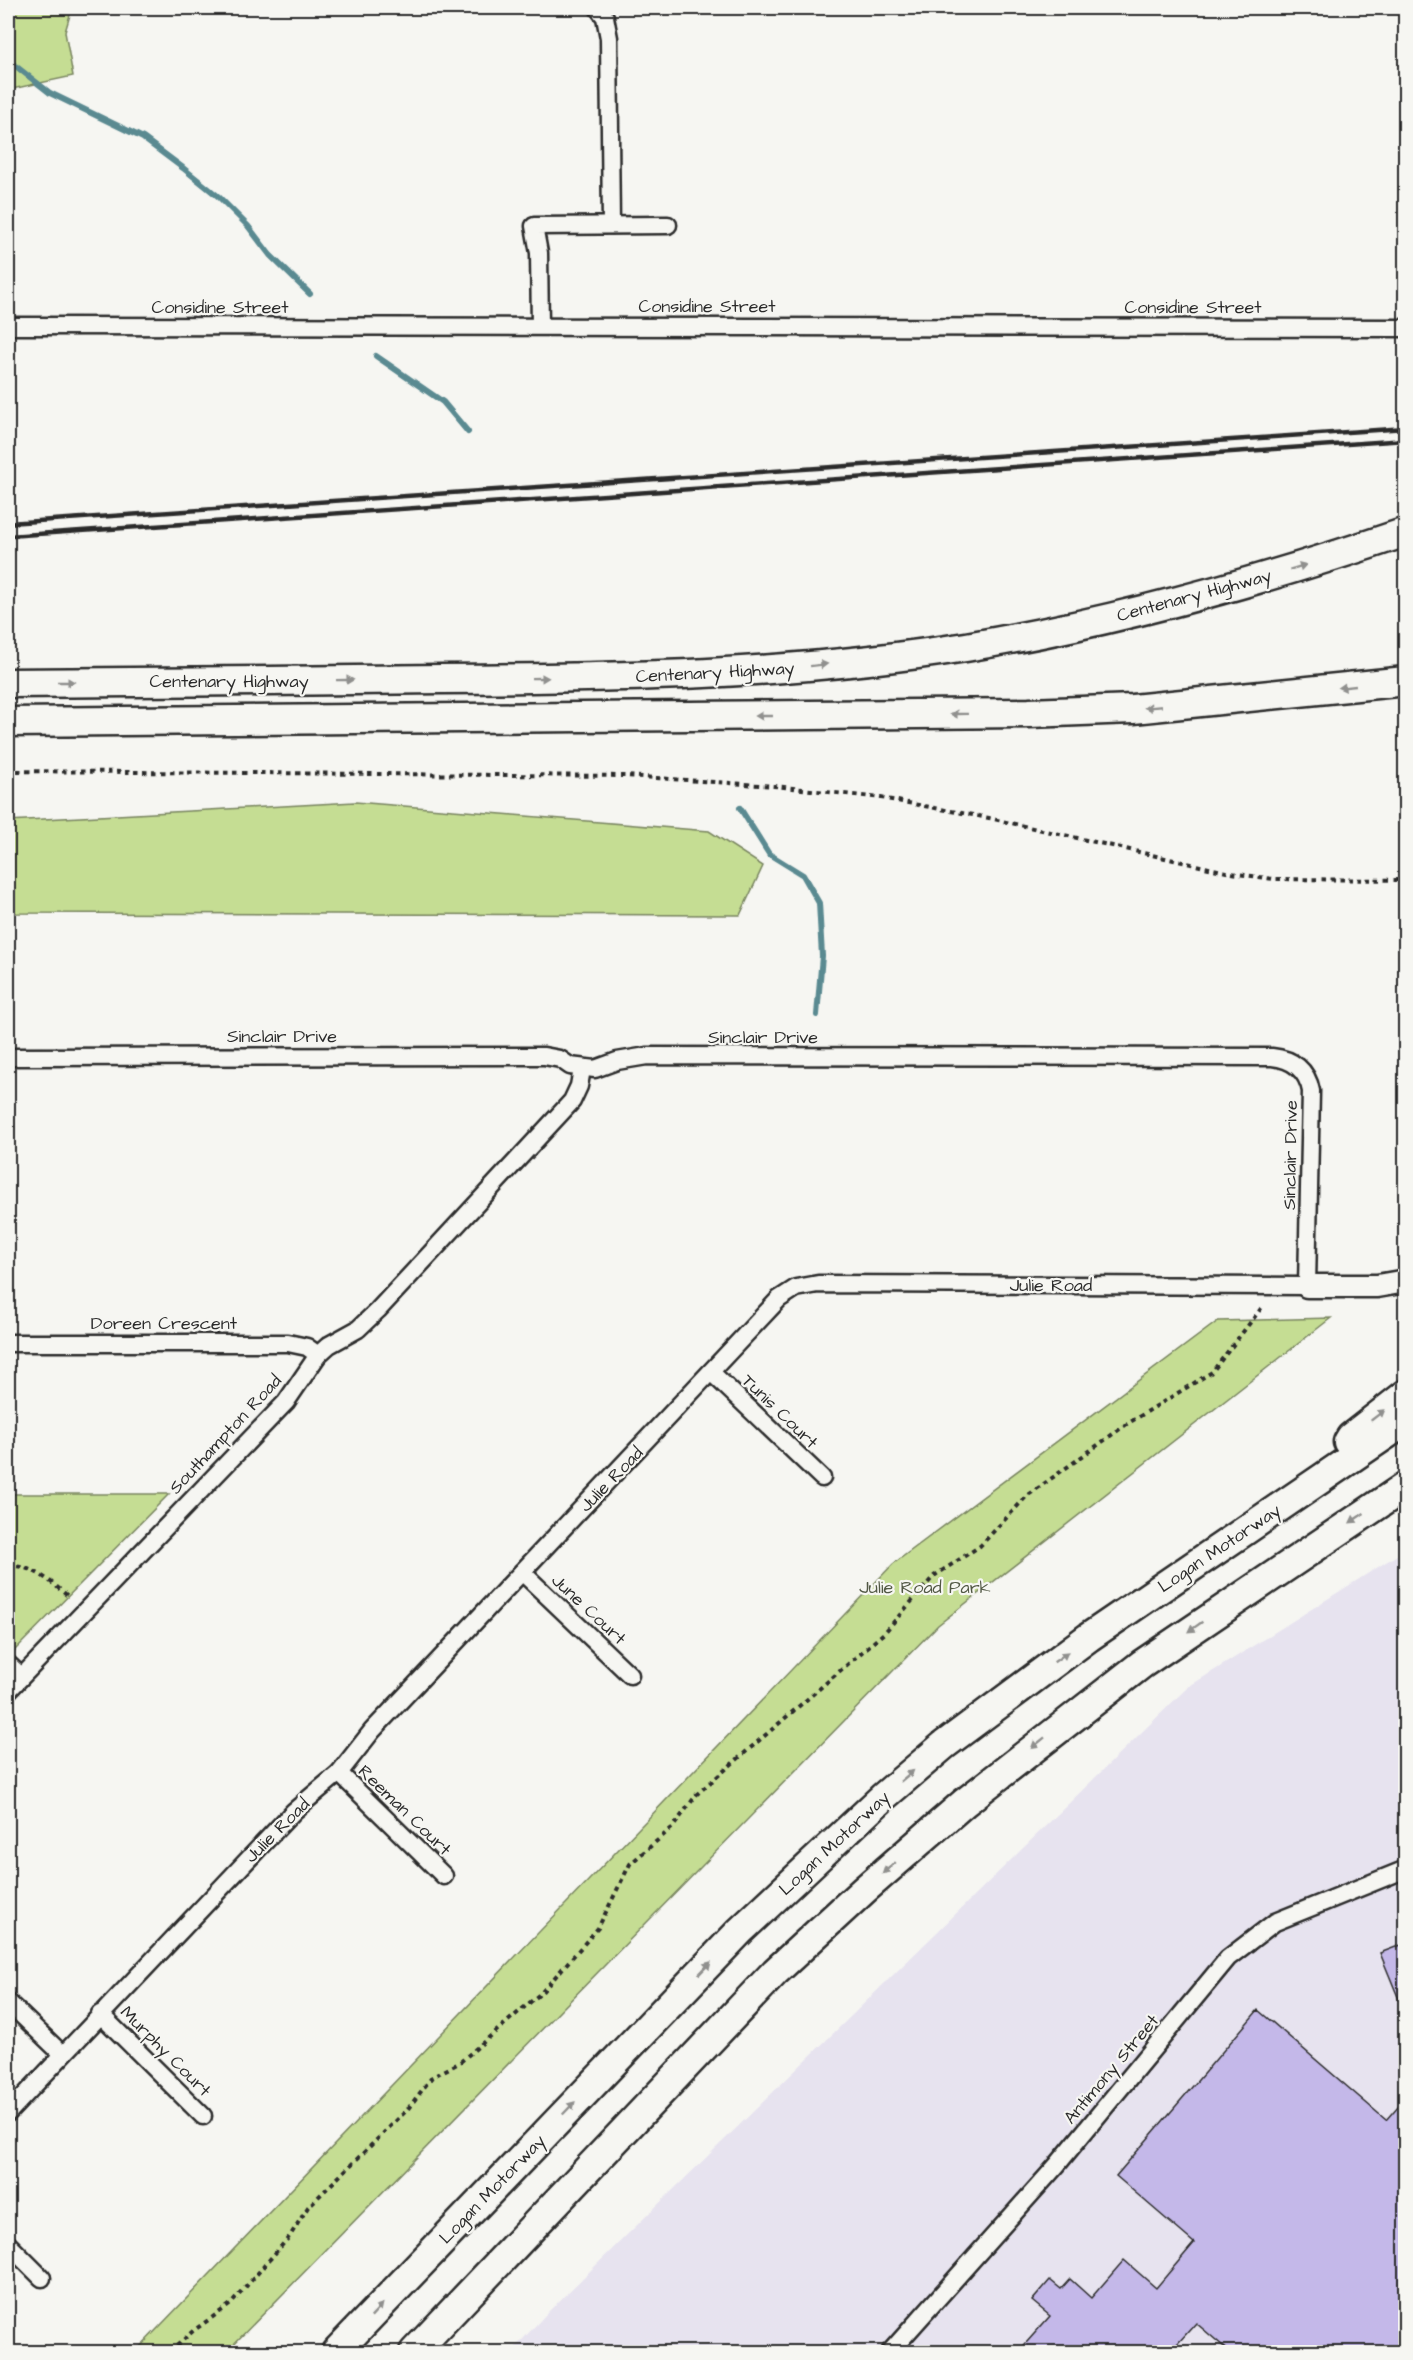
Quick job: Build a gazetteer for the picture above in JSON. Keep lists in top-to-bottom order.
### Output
{
  "streets": {
    "highway": ["Centenary Highway", "Logan Motorway"],
    "street": [
      "Considine Street",
      "Sinclair Drive",
      "Julie Road",
      "Doreen Crescent",
      "Tunis Court",
      "Southampton Road",
      "June Court",
      "Reeman Court",
      "Murphy Court",
      "Antimony Street"
    ]
  },
  "crossings": [
    ["Sinclair Drive", "Julie Road"],
    ["Sinclair Drive", "Southampton Road"],
    ["Julie Road", "Tunis Court"],
    ["Julie Road", "June Court"],
    ["Julie Road", "Reeman Court"],
    ["Julie Road", "Murphy Court"],
    ["Doreen Crescent", "Southampton Road"]
  ],
  "parks": ["Julie Road Park"]
}
